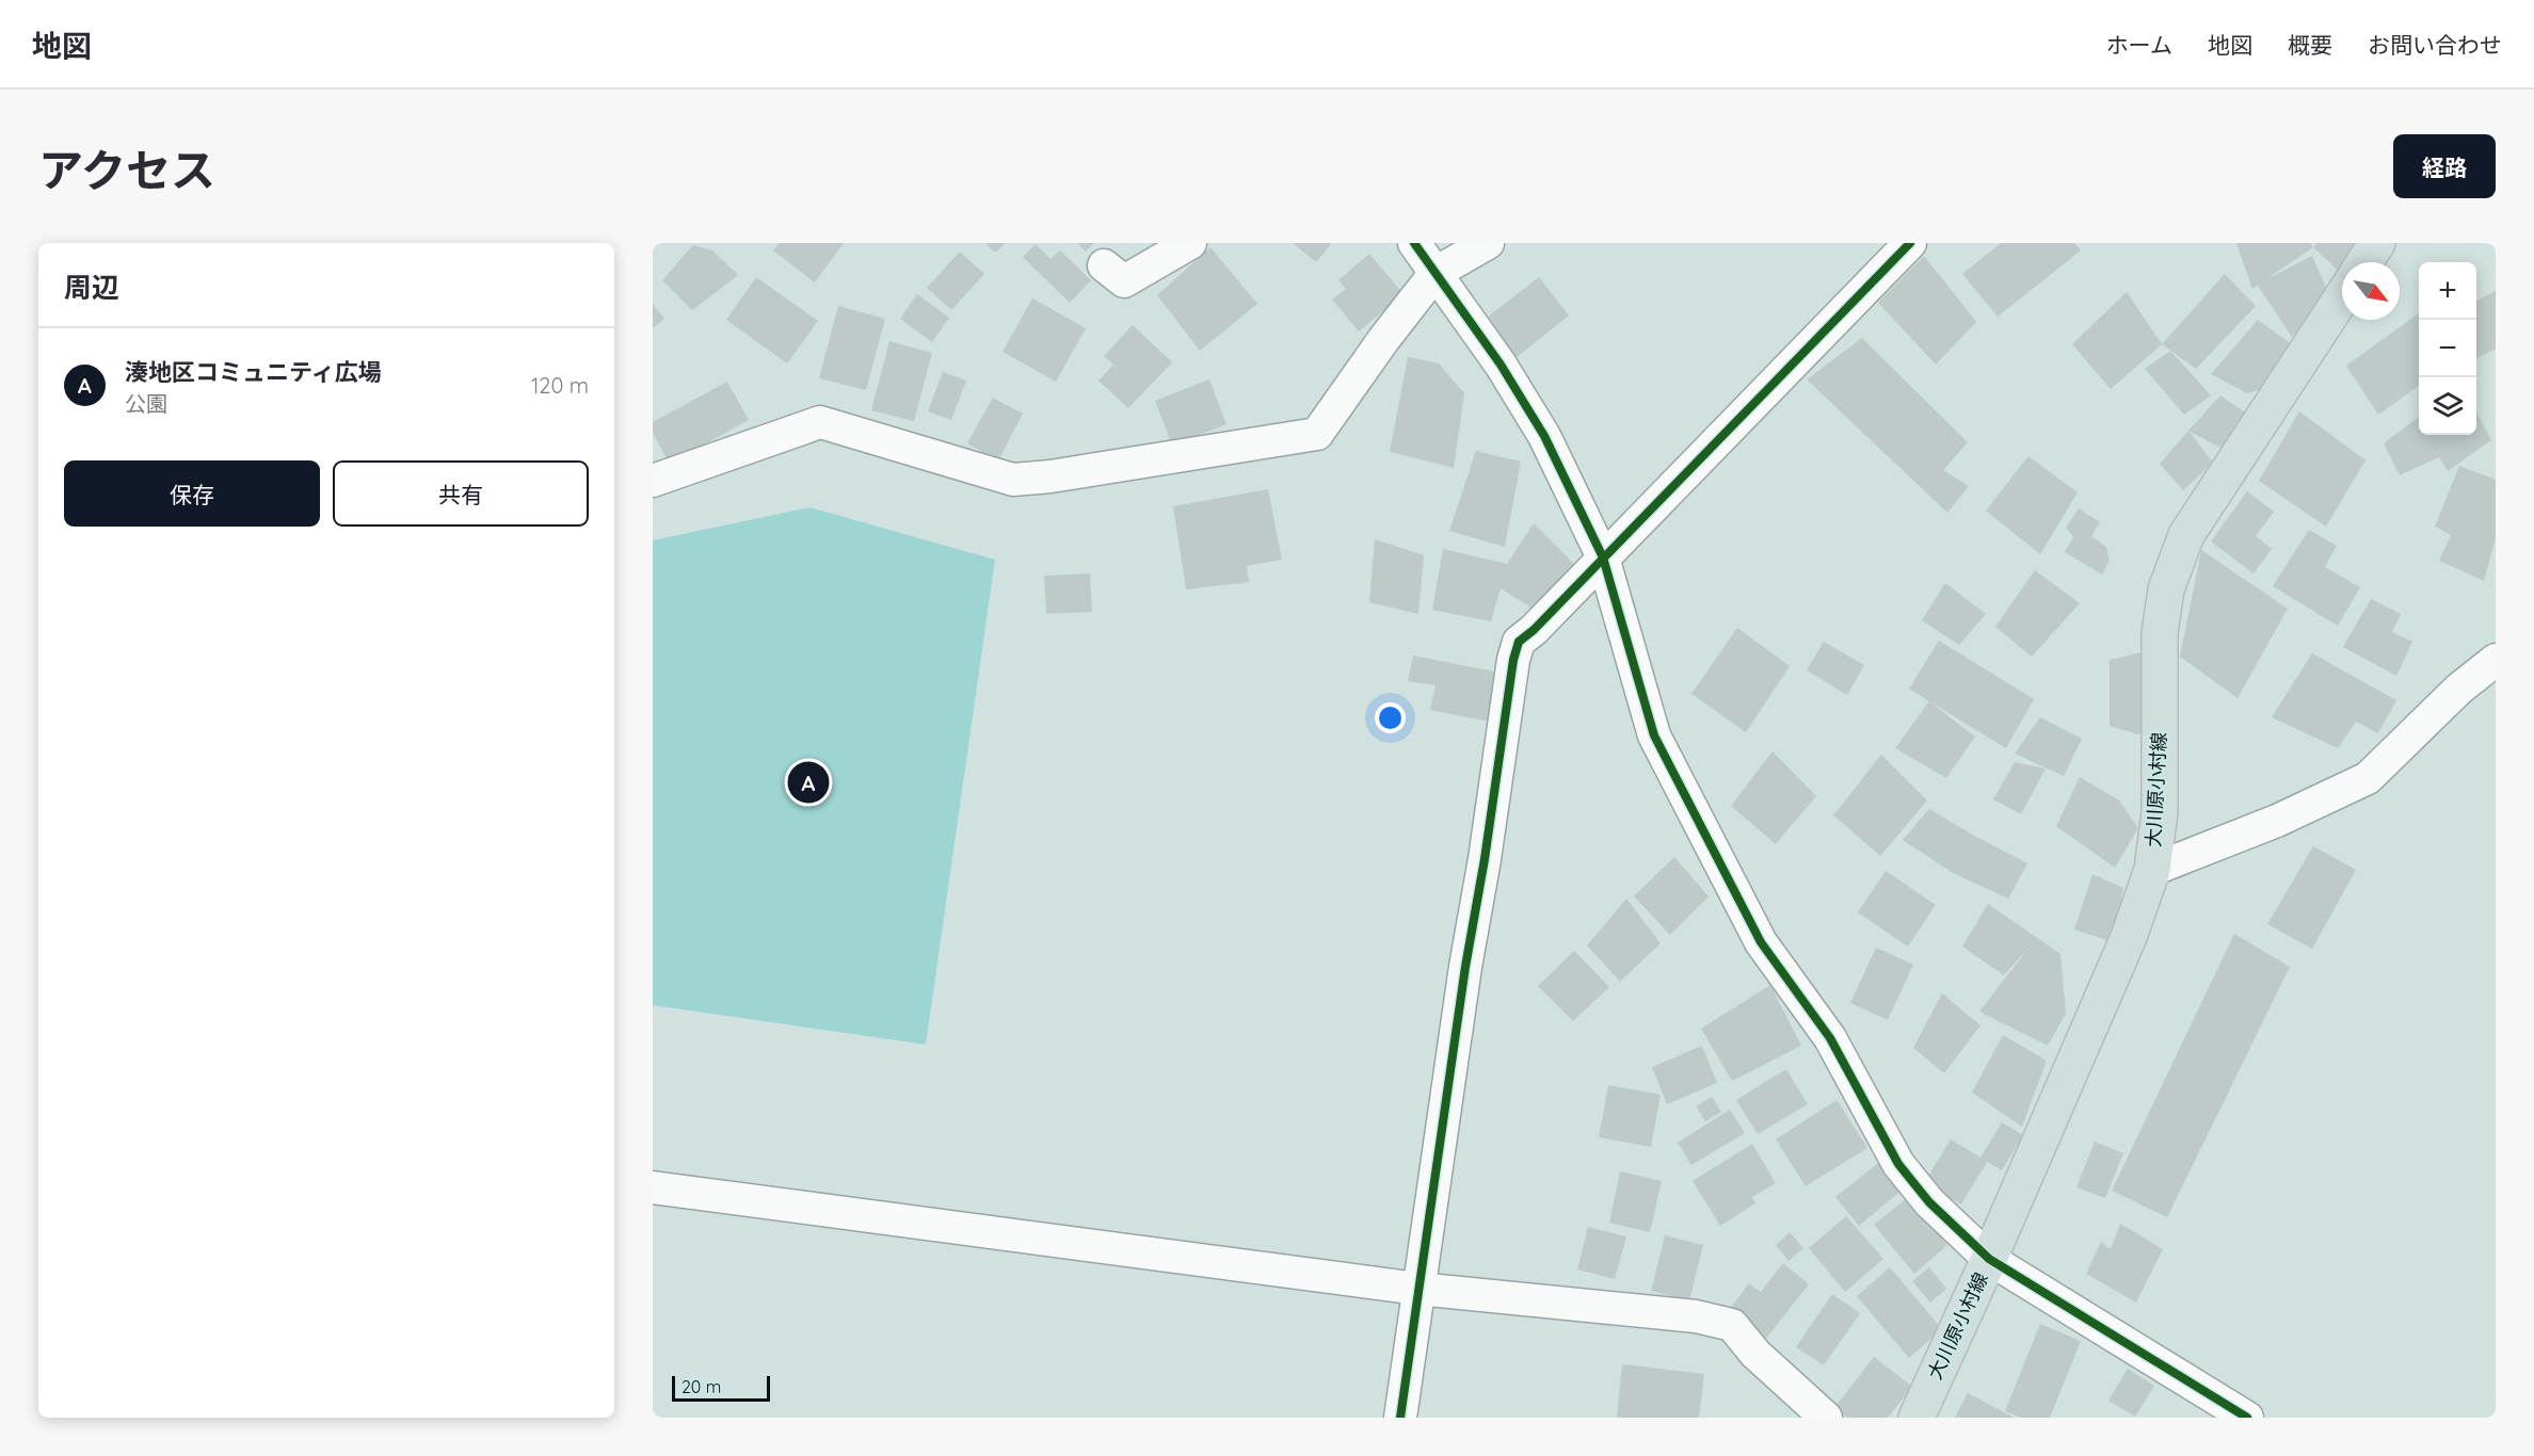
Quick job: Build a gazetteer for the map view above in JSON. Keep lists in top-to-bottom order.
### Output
{
  "streets": {
    "main road": ["大川原小村線"]
  },
  "scale_bar": "20 m",
  "north": "bottom right",
  "page": {
    "header": "地図",
    "nav": [
      "ホーム",
      "地図",
      "概要",
      "お問い合わせ"
    ],
    "title": "アクセス",
    "buttons": [
      "経路",
      ["保存", "共有"]
    ],
    "heading": "周辺",
    "map_buttons": ["+", "−"],
    "list": [
      {
        "mark": "A",
        "name": "湊地区コミュニティ広場",
        "note": "公園",
        "value": "120 m"
      }
    ],
    "pins": "A",
    "scale": "20 m"
  }
}
